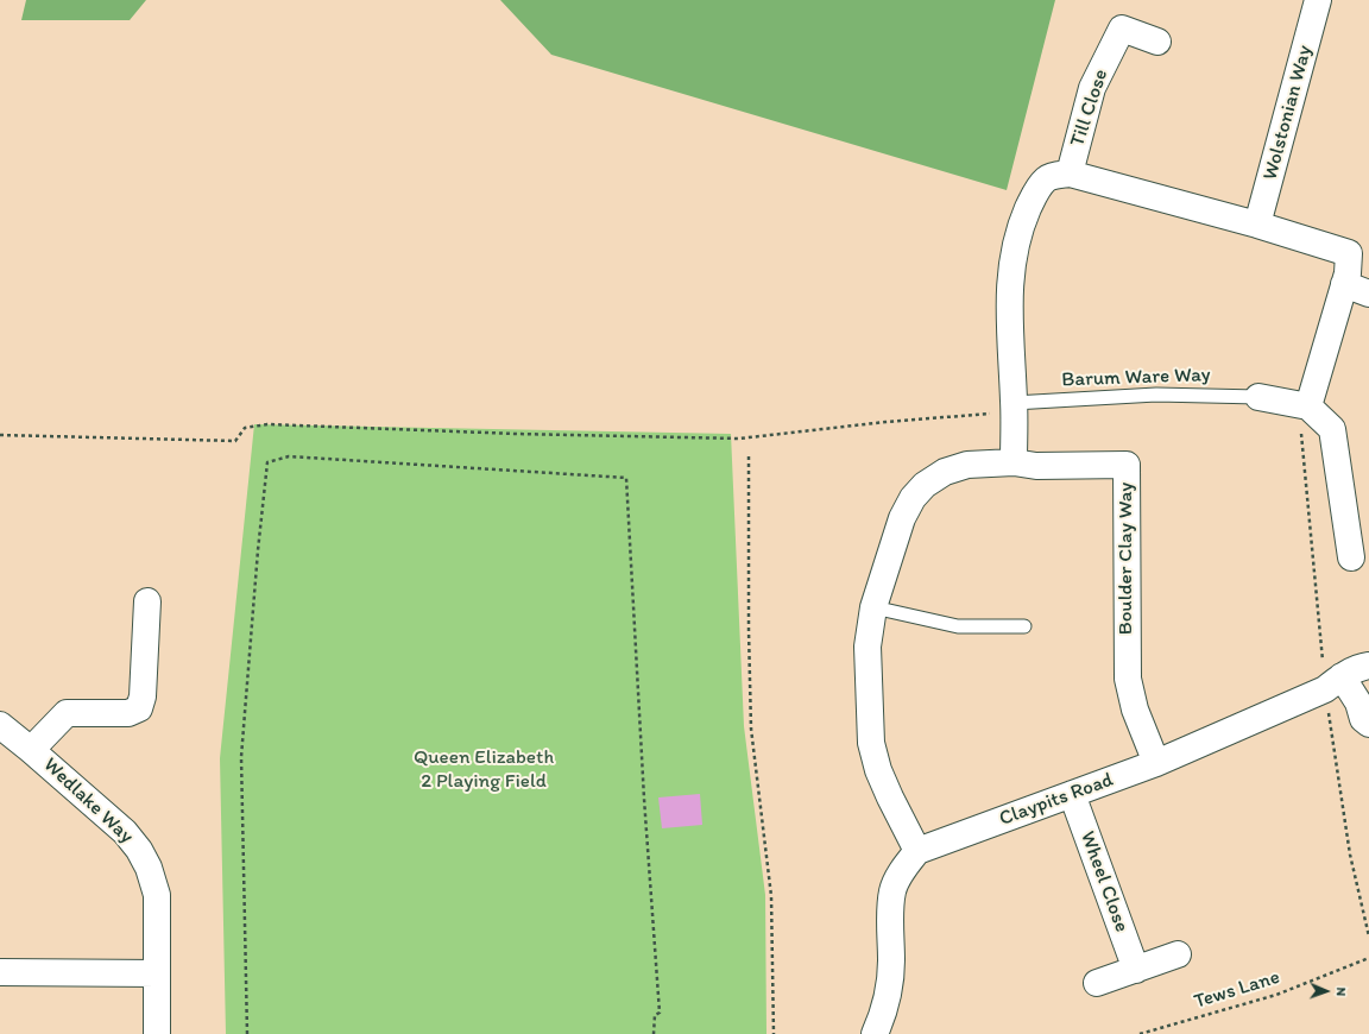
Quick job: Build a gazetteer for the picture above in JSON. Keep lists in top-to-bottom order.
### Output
{
  "streets": {
    "street": [
      "Till Close",
      "Wolstonian Way",
      "Boulder Clay Way",
      "Claypits Road",
      "Wedlake Way",
      "Wheel Close"
    ],
    "lane": ["Barum Ware Way"],
    "path": ["Tews Lane"]
  },
  "crossings": [
    ["Boulder Clay Way", "Claypits Road"],
    ["Claypits Road", "Wheel Close"]
  ],
  "parks": ["Queen Elizabeth 2 Playing Field"],
  "north": "right"
}
